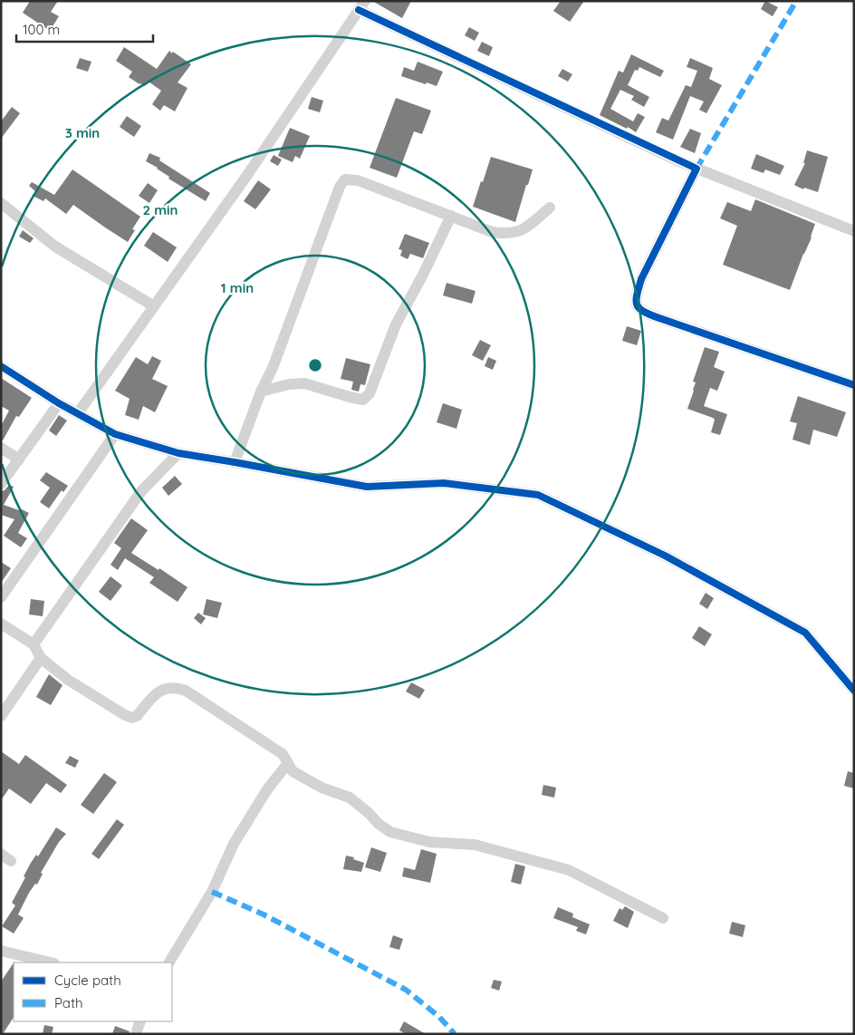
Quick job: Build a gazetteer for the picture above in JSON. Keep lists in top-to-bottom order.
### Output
{
  "legend": ["Cycle path", "Path"],
  "scale_bar": "100 m",
  "rings": ["3 min", "2 min", "1 min"]
}
